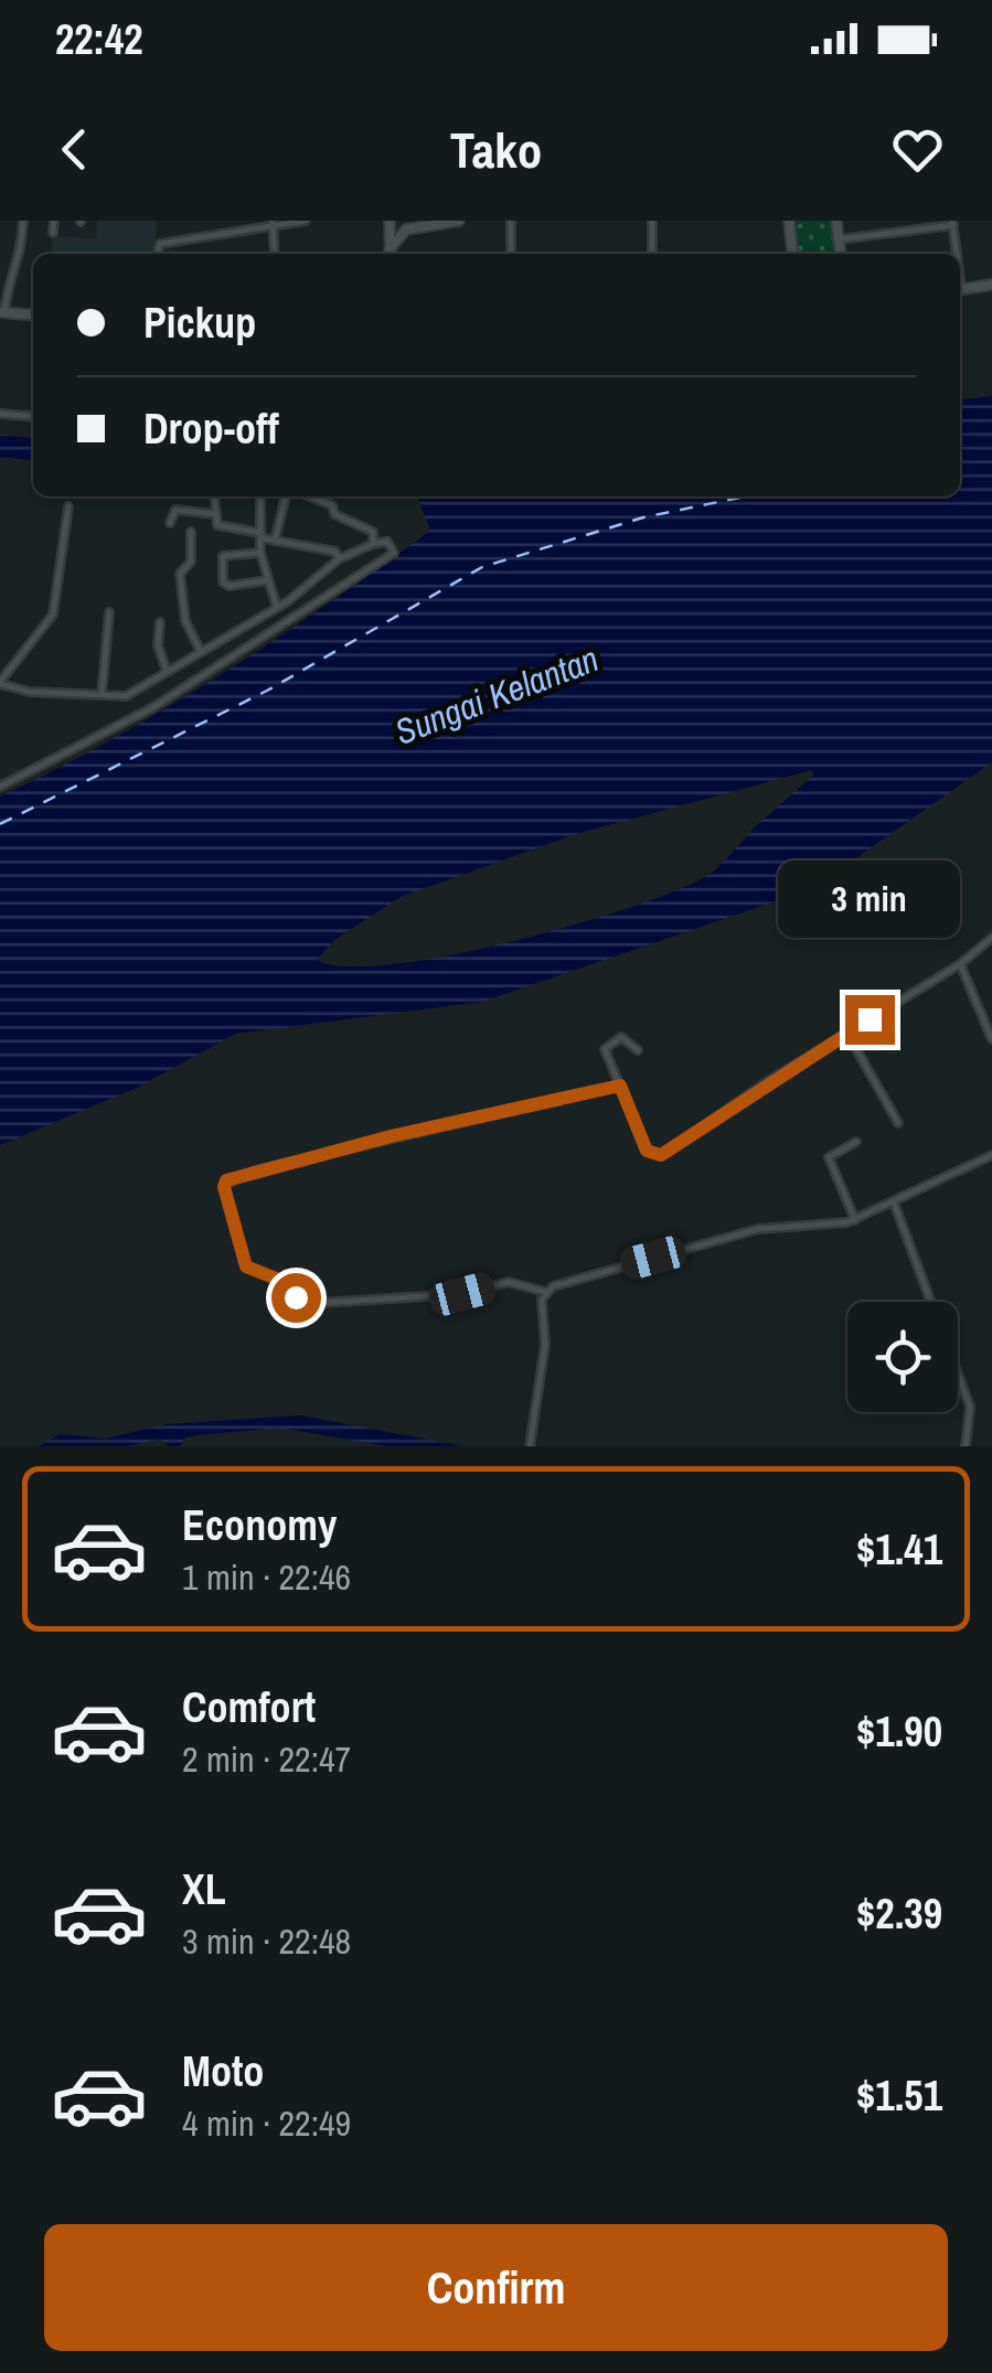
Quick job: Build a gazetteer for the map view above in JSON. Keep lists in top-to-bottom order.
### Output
{
  "water": ["Sungai Kelantan"],
  "page": {
    "status": "22:42",
    "header": "Tako",
    "banner": ["Pickup", "Drop-off"],
    "bubble": "3 min",
    "list": [
      {
        "name": "Economy",
        "note": "1 min · 22:46",
        "value": "$1.41"
      },
      {
        "name": "Comfort",
        "note": "2 min · 22:47",
        "value": "$1.90"
      },
      {
        "name": "XL",
        "note": "3 min · 22:48",
        "value": "$2.39"
      },
      {
        "name": "Moto",
        "note": "4 min · 22:49",
        "value": "$1.51"
      }
    ],
    "buttons": "Confirm"
  }
}
